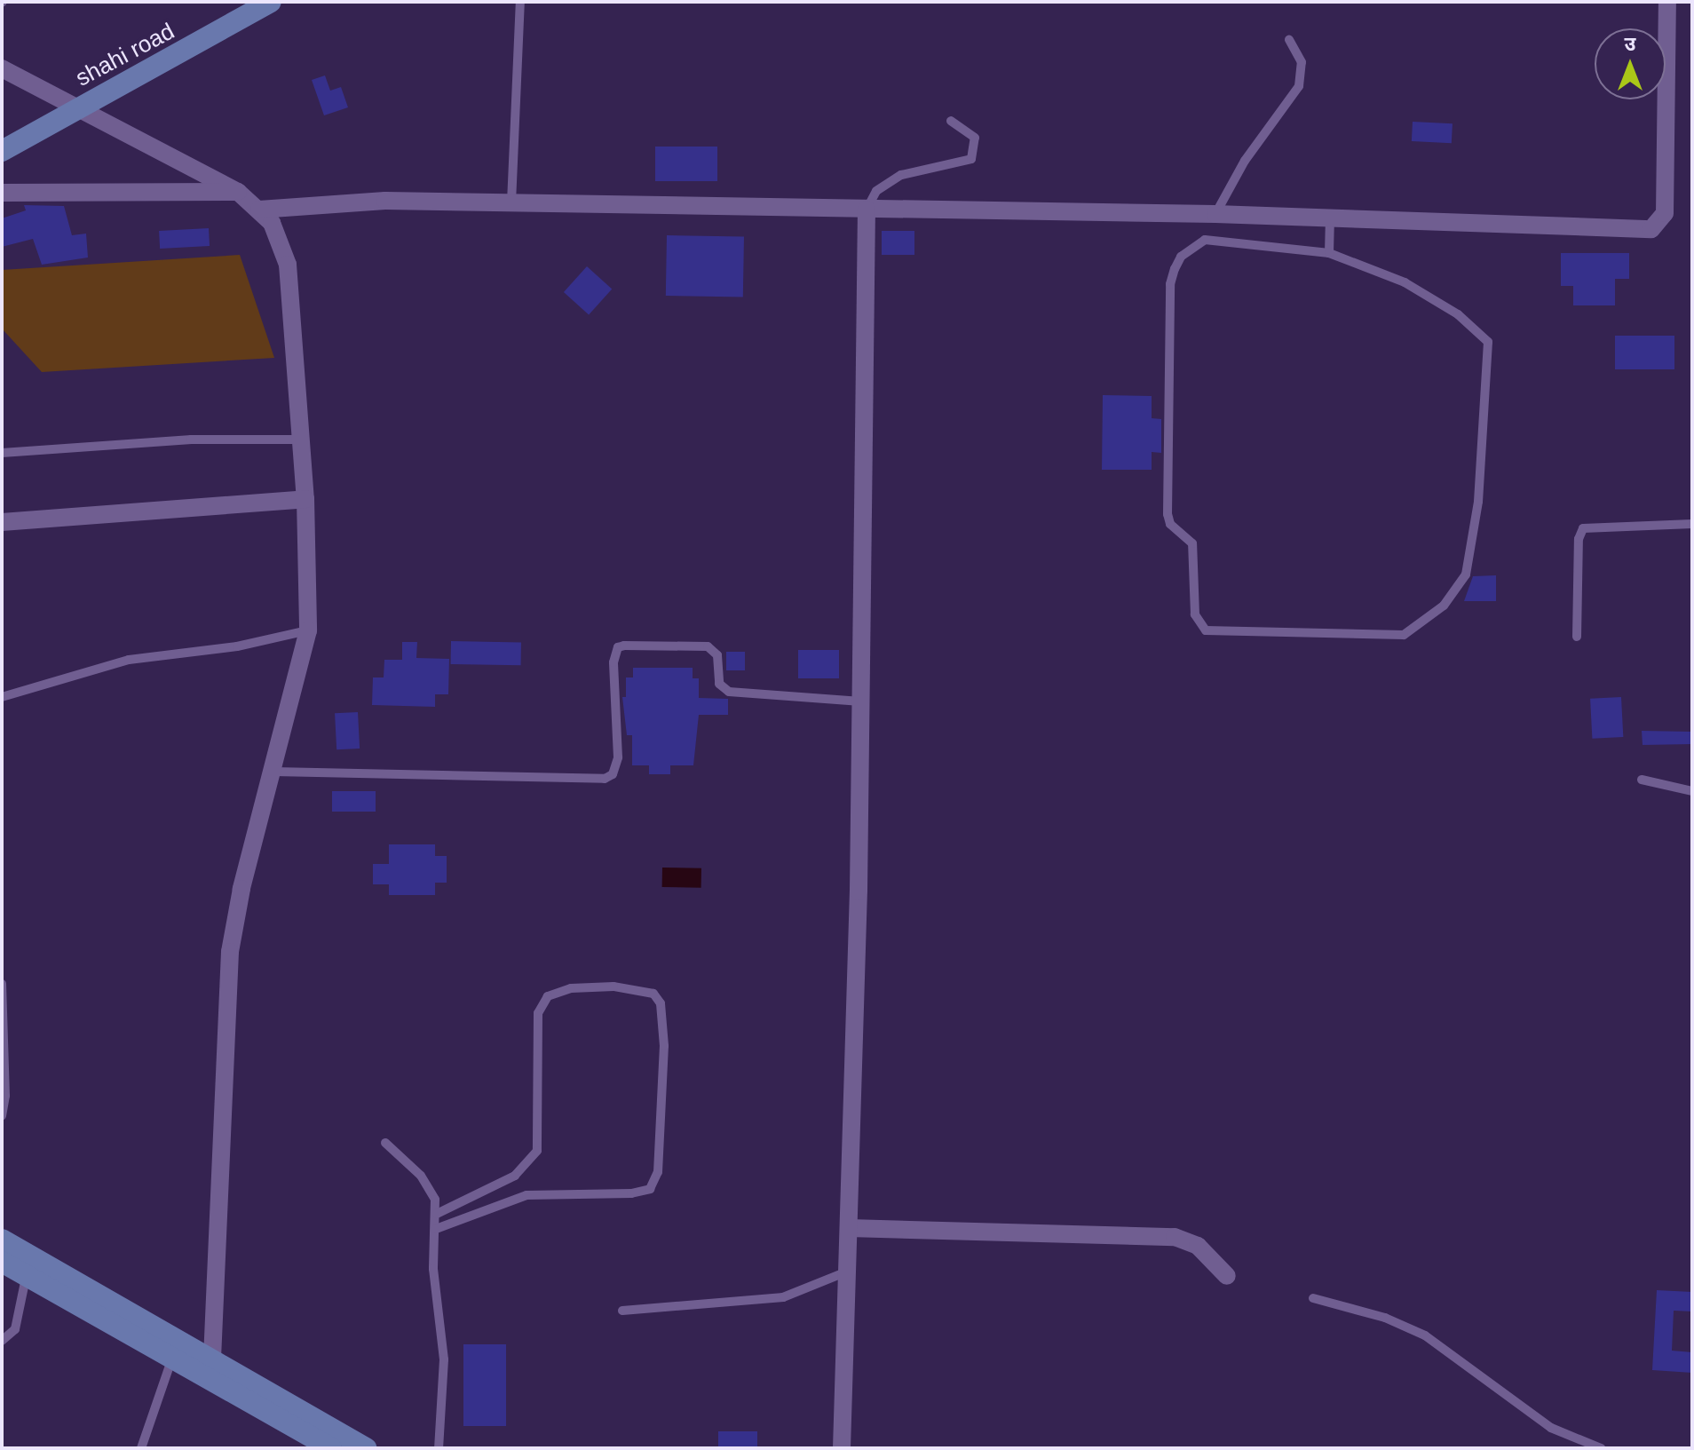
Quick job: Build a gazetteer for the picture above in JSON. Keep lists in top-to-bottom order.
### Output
{
  "streets": {
    "main road": ["shahi road"]
  },
  "north": "top"
}
